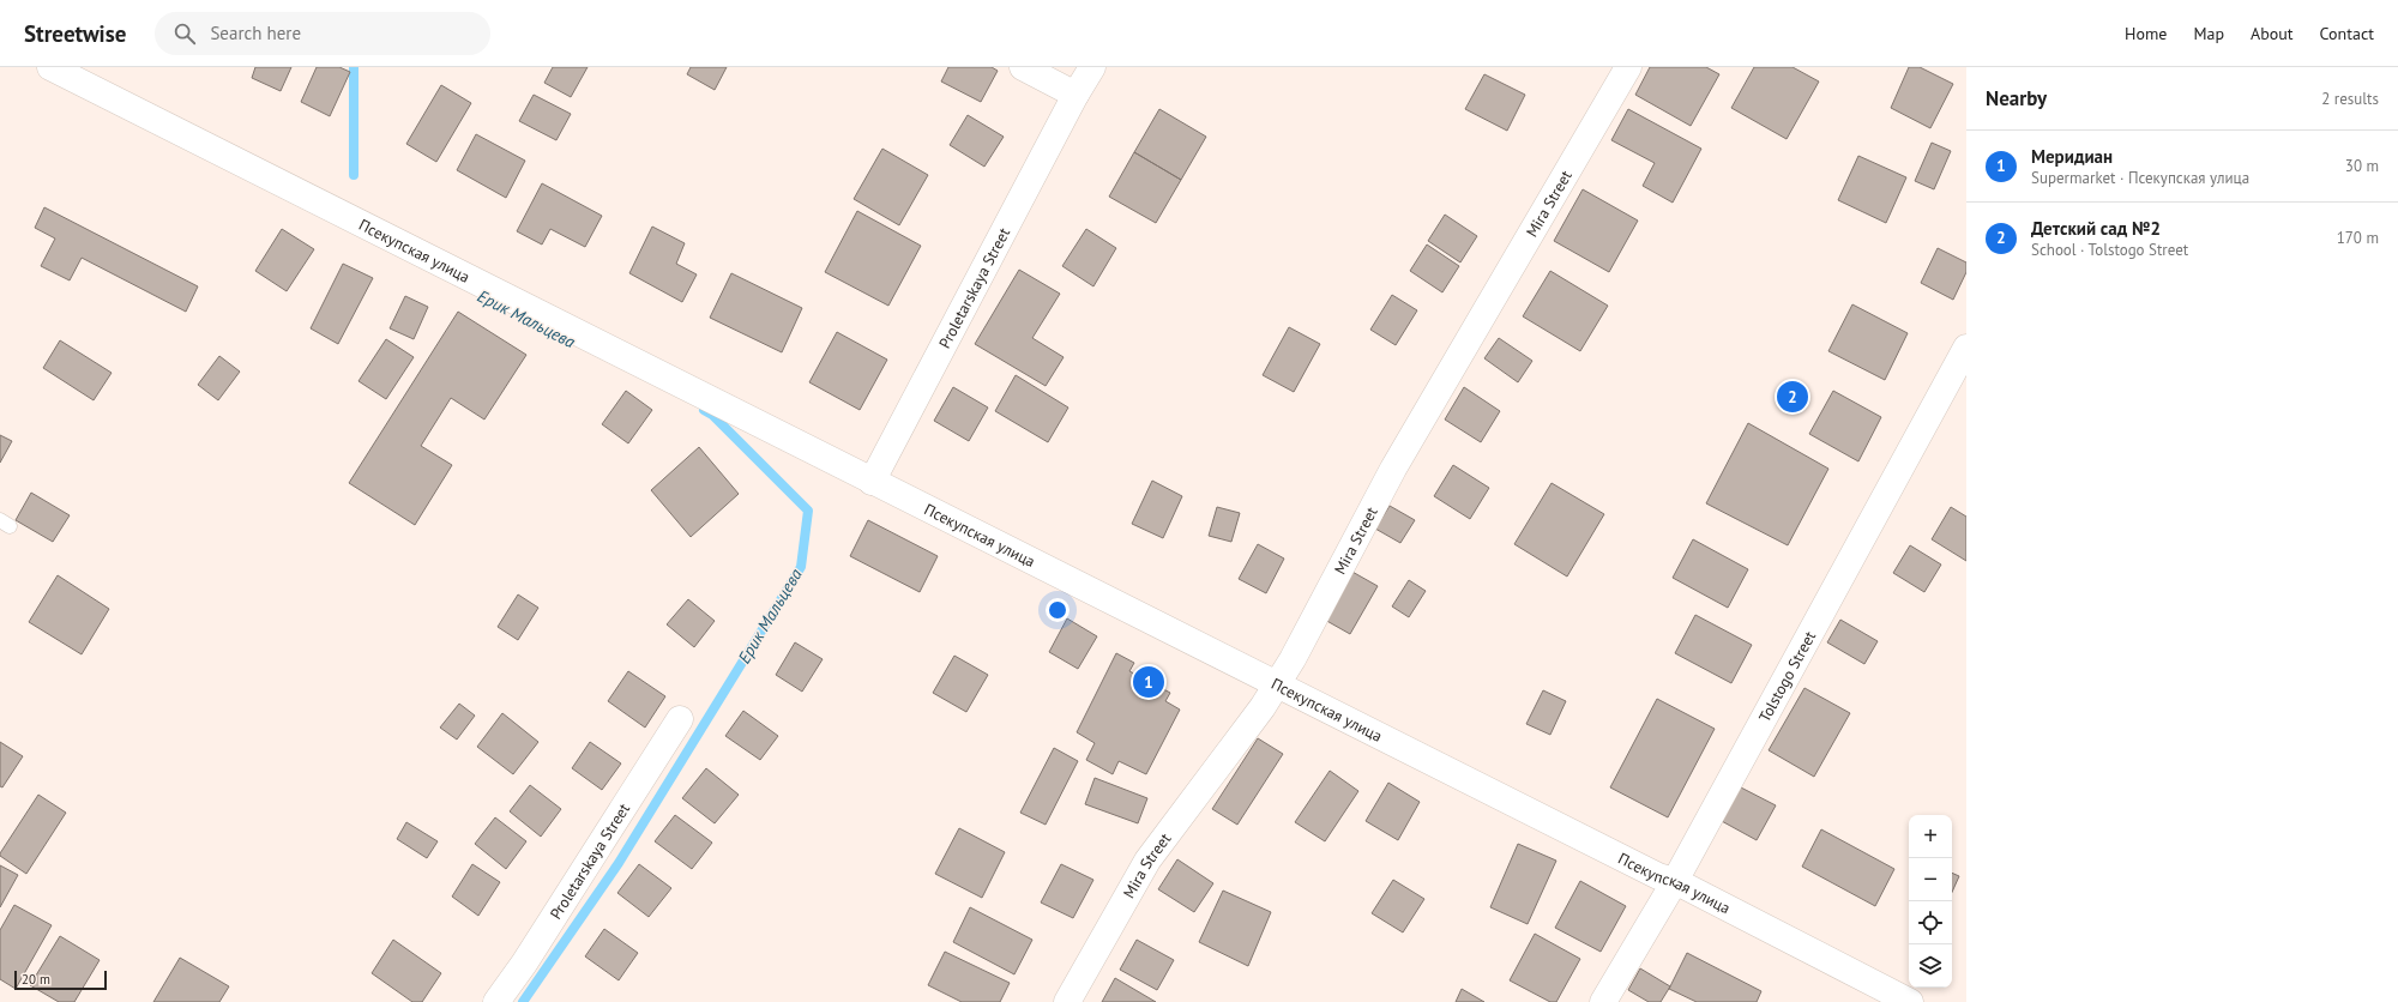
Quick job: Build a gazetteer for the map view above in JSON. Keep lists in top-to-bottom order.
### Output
{
  "streets": {
    "street": [
      "Mira Street",
      "Псекупская улица",
      "Proletarskaya Street",
      "Tolstogo Street"
    ]
  },
  "crossings": [
    ["Mira Street", "Псекупская улица"],
    ["Псекупская улица", "Proletarskaya Street"],
    ["Псекупская улица", "Tolstogo Street"]
  ],
  "water": ["Ерик Мальцева"],
  "scale_bar": "20 m",
  "page": {
    "header": "Streetwise",
    "search": "Search here",
    "nav": [
      "Home",
      "Map",
      "About",
      "Contact"
    ],
    "heading": ["Nearby", "2 results"],
    "list": [
      {
        "mark": "1",
        "name": "Меридиан",
        "note": "Supermarket · Псекупская улица",
        "value": "30 m"
      },
      {
        "mark": "2",
        "name": "Детский сад №2",
        "note": "School · Tolstogo Street",
        "value": "170 m"
      }
    ],
    "pins": ["2", "1"],
    "map_buttons": ["+", "−"],
    "scale": "20 m"
  }
}
